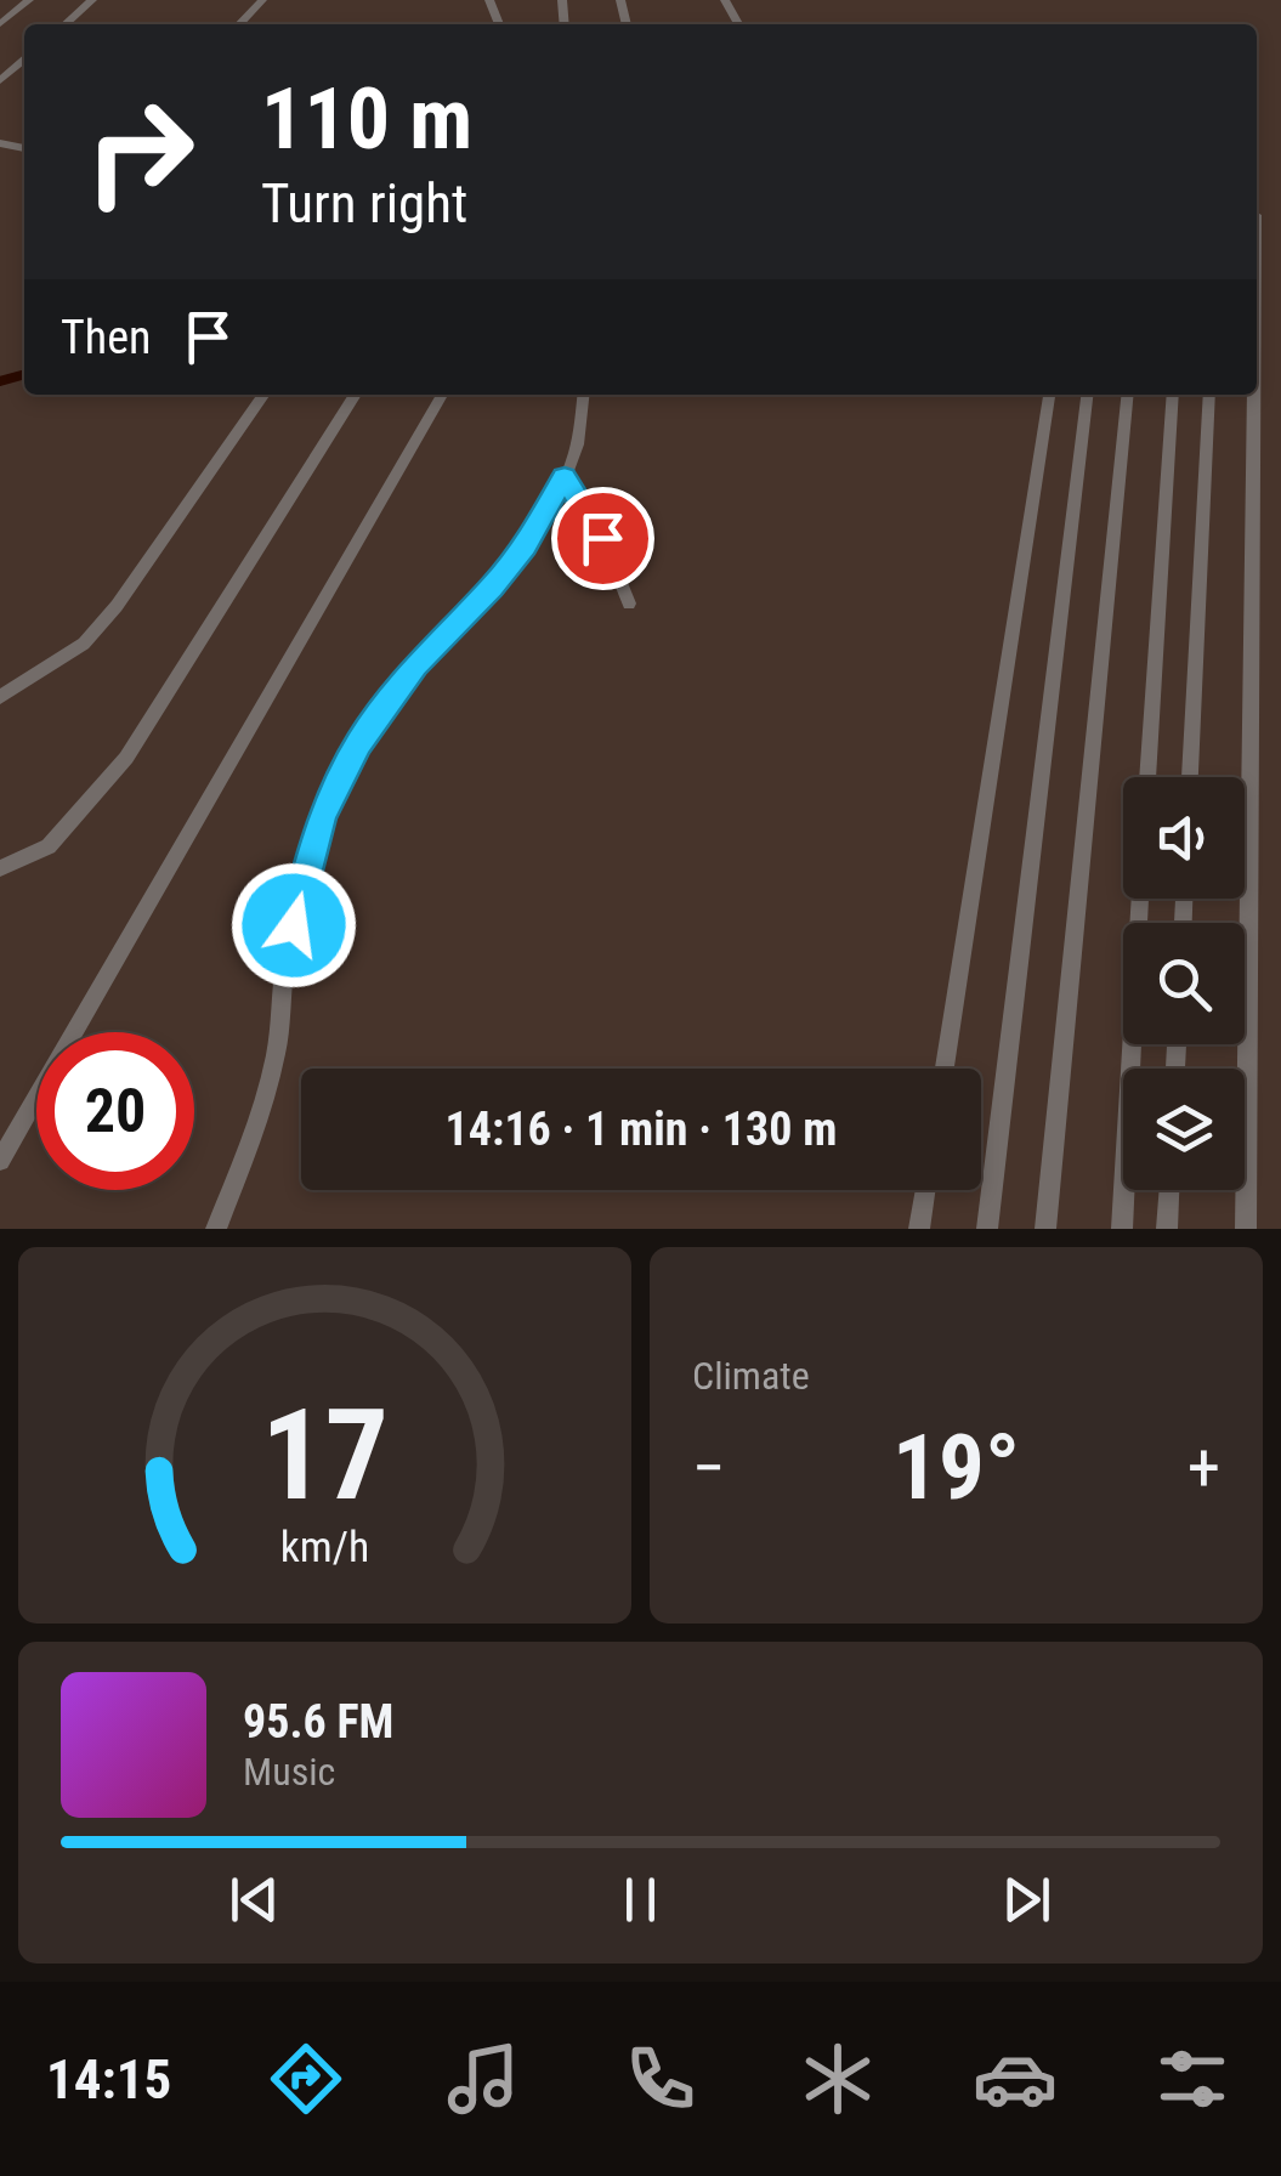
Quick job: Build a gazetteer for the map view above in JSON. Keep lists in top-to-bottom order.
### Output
{
  "page": {
    "turn": ["110 m", "Turn right"],
    "then": "Then",
    "limit": "20",
    "trip": "14:16 · 1 min · 130 m",
    "tile": "Climate",
    "heat": ["−", "19°", "+"],
    "song": ["95.6 FM", "Music"],
    "tabs": "14:15",
    "gauge": ["17", "km/h"]
  }
}
